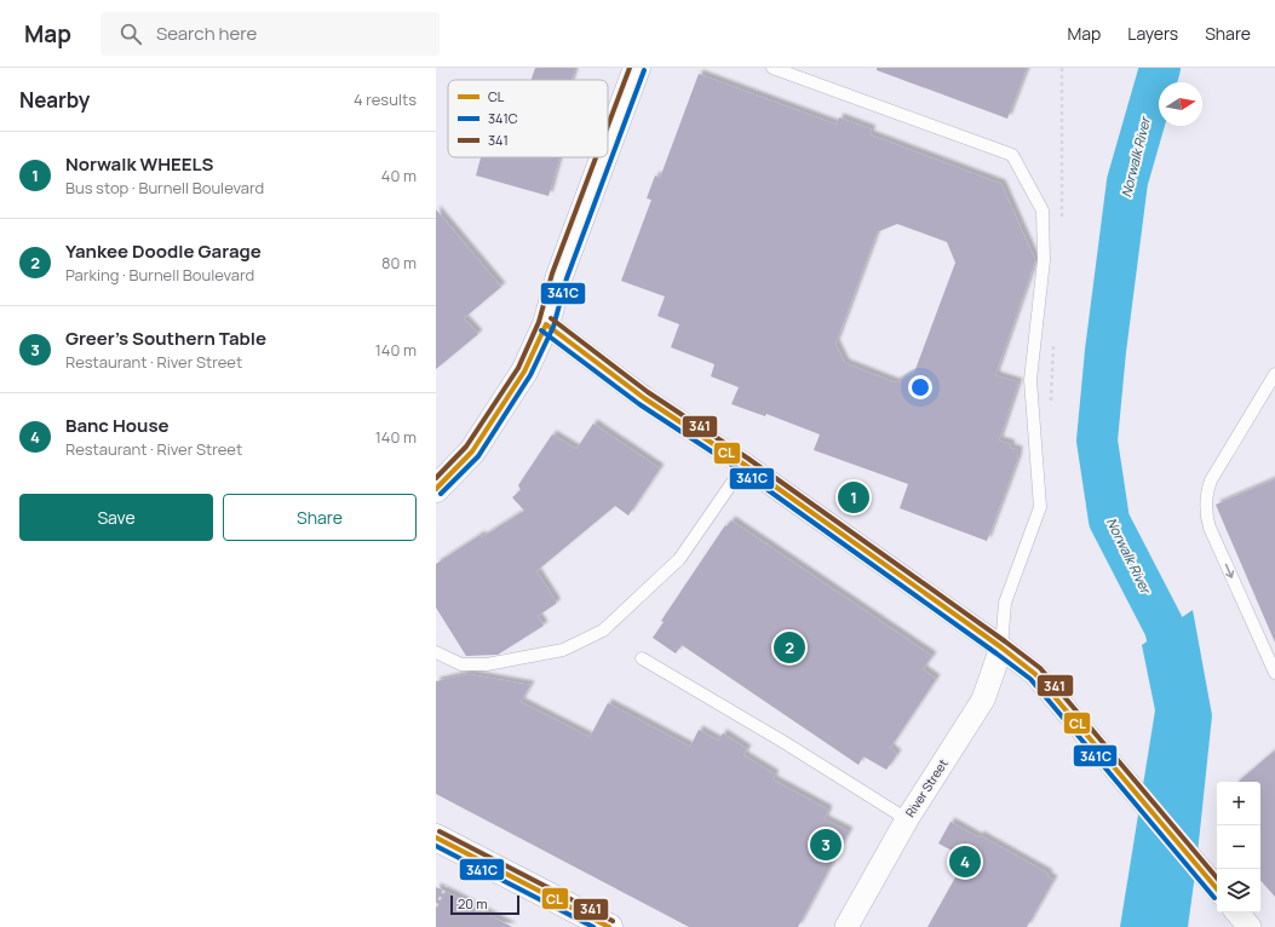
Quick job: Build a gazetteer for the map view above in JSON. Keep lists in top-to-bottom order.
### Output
{
  "streets": {
    "street": ["River Street"]
  },
  "water": ["Norwalk River"],
  "lines": ["transit line 341", "transit line 341C", "transit line CL"],
  "legend": ["CL", "341C", "341"],
  "scale_bar": "20 m",
  "north": "right",
  "page": {
    "header": "Map",
    "search": "Search here",
    "nav": ["Map", "Layers", "Share"],
    "heading": ["Nearby", "4 results"],
    "list": [
      {
        "mark": "1",
        "name": "Norwalk WHEELS",
        "note": "Bus stop · Burnell Boulevard",
        "value": "40 m"
      },
      {
        "mark": "2",
        "name": "Yankee Doodle Garage",
        "note": "Parking · Burnell Boulevard",
        "value": "80 m"
      },
      {
        "mark": "3",
        "name": "Greer’s Southern Table",
        "note": "Restaurant · River Street",
        "value": "140 m"
      },
      {
        "mark": "4",
        "name": "Banc House",
        "note": "Restaurant · River Street",
        "value": "140 m"
      }
    ],
    "buttons": ["Save", "Share"],
    "pins": [
      "1",
      "2",
      "3",
      "4"
    ],
    "map_buttons": ["+", "−"],
    "scale": "20 m"
  }
}
